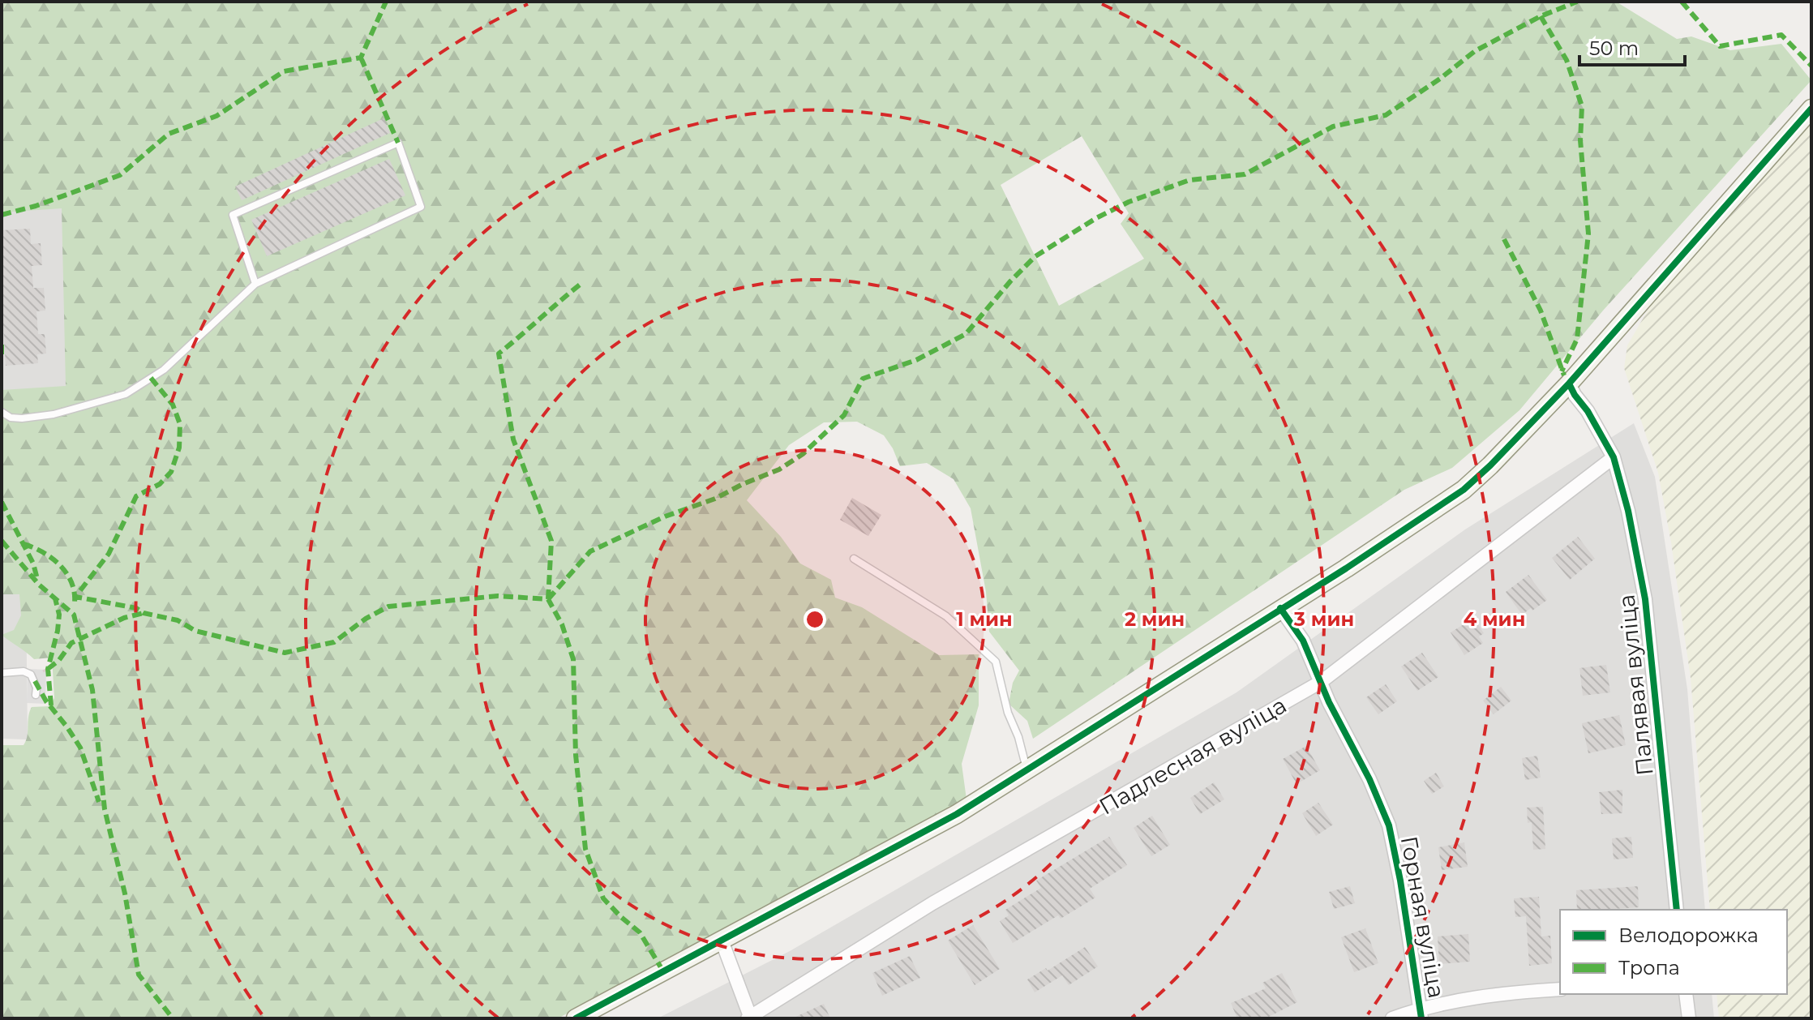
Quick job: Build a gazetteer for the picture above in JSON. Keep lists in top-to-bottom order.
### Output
{
  "streets": {
    "street": ["Палявая вуліца", "Падлесная вуліца", "Горная вуліца"]
  },
  "crossings": [
    ["Палявая вуліца", "Падлесная вуліца"],
    ["Падлесная вуліца", "Горная вуліца"]
  ],
  "legend": ["Велодорожка", "Тропа"],
  "scale_bar": "50 m",
  "rings": [
    "1 мин",
    "2 мин",
    "3 мин",
    "4 мин"
  ]
}
